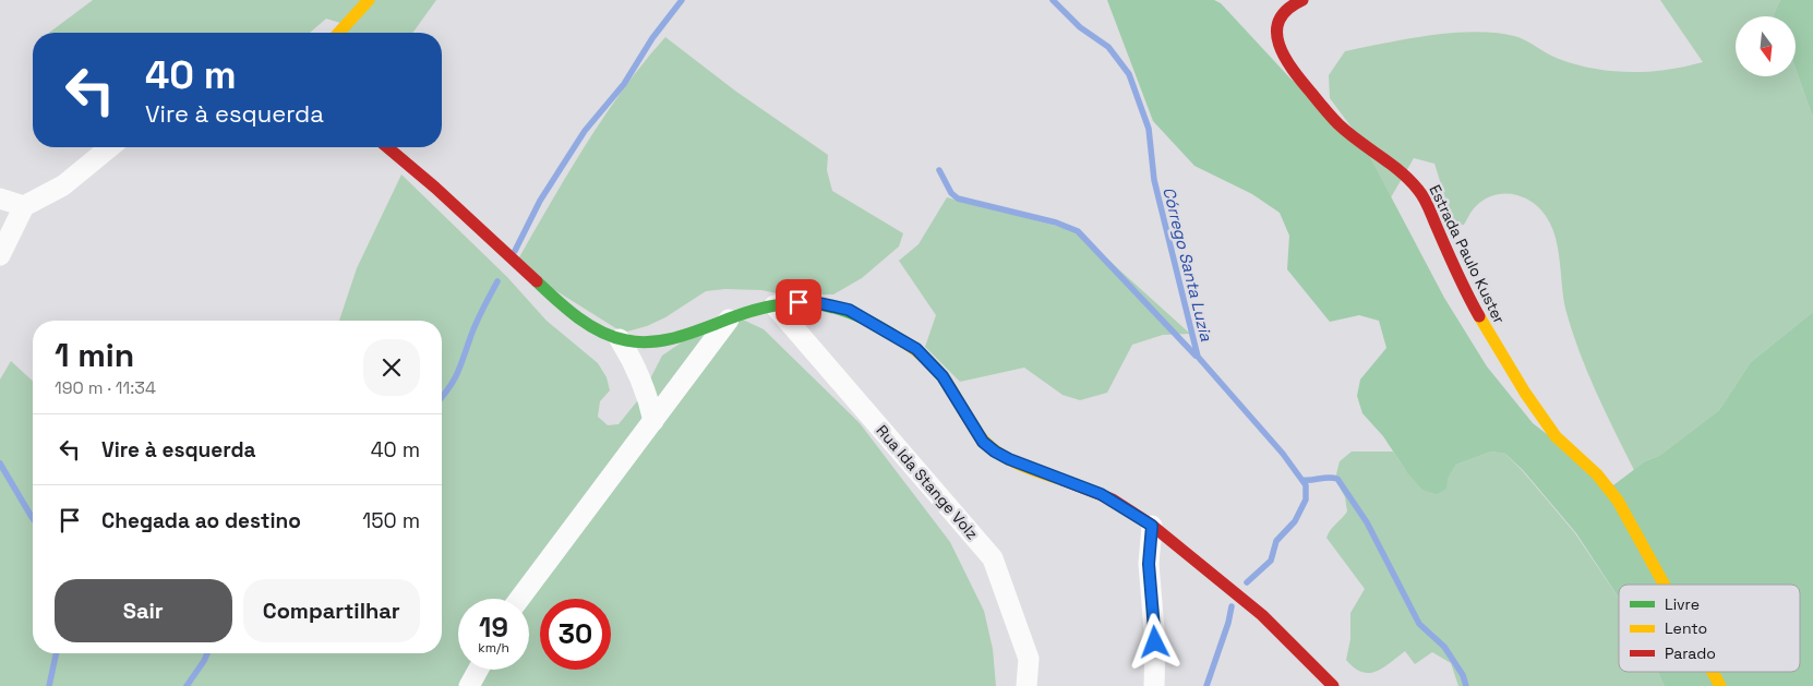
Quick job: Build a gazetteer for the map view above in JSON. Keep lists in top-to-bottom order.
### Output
{
  "streets": {
    "street": ["Estrada Paulo Kuster", "Rua Ida Stange Volz"]
  },
  "water": ["Córrego Santa Luzia"],
  "legend": ["Livre", "Lento", "Parado"],
  "north": "bottom",
  "page": {
    "turn": ["40 m", "Vire à esquerda"],
    "heading": ["1 min", "190 m · 11:34"],
    "list": [
      {
        "name": "Vire à esquerda",
        "value": "40 m"
      },
      {
        "name": "Chegada ao destino",
        "value": "150 m"
      }
    ],
    "buttons": ["Sair", "Compartilhar"],
    "speed": "19 km/h",
    "limit": "30"
  }
}
